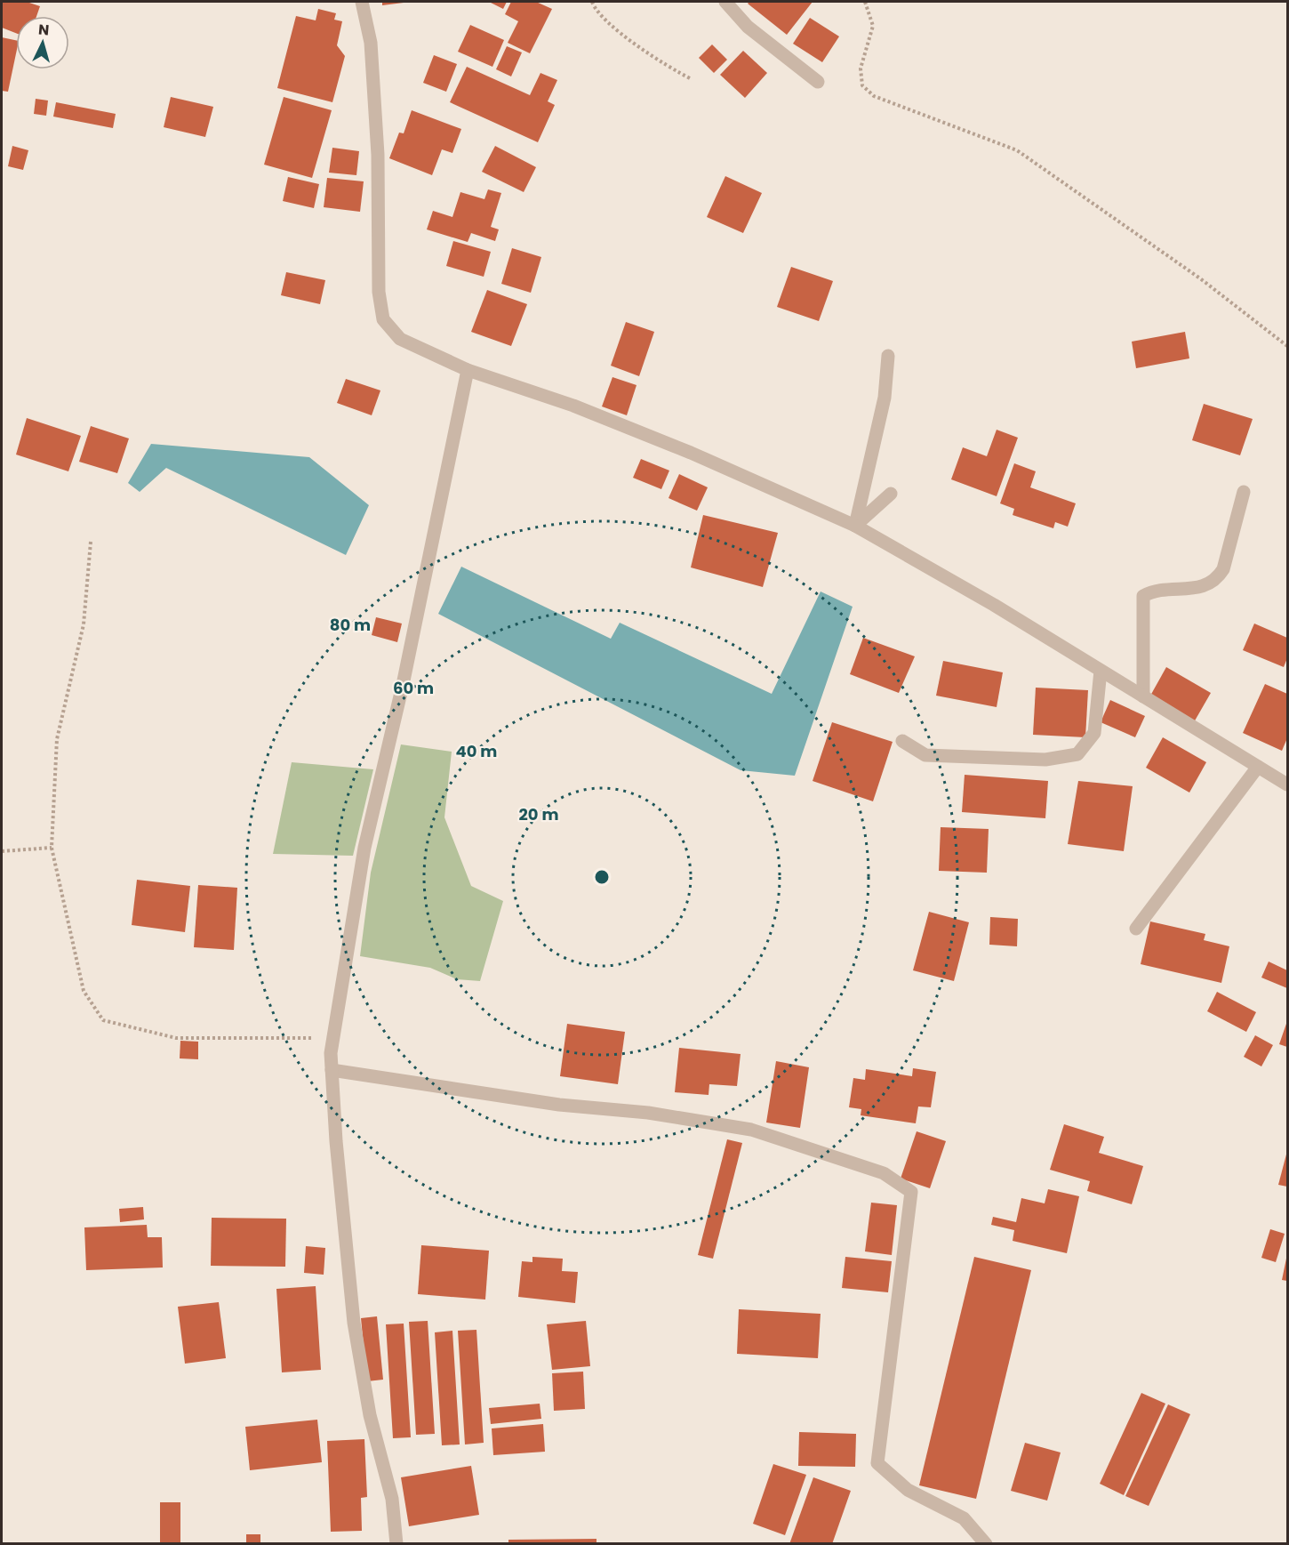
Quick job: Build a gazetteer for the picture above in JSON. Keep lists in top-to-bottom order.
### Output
{
  "north": "top",
  "rings": [
    "80 m",
    "60 m",
    "40 m",
    "20 m"
  ]
}
